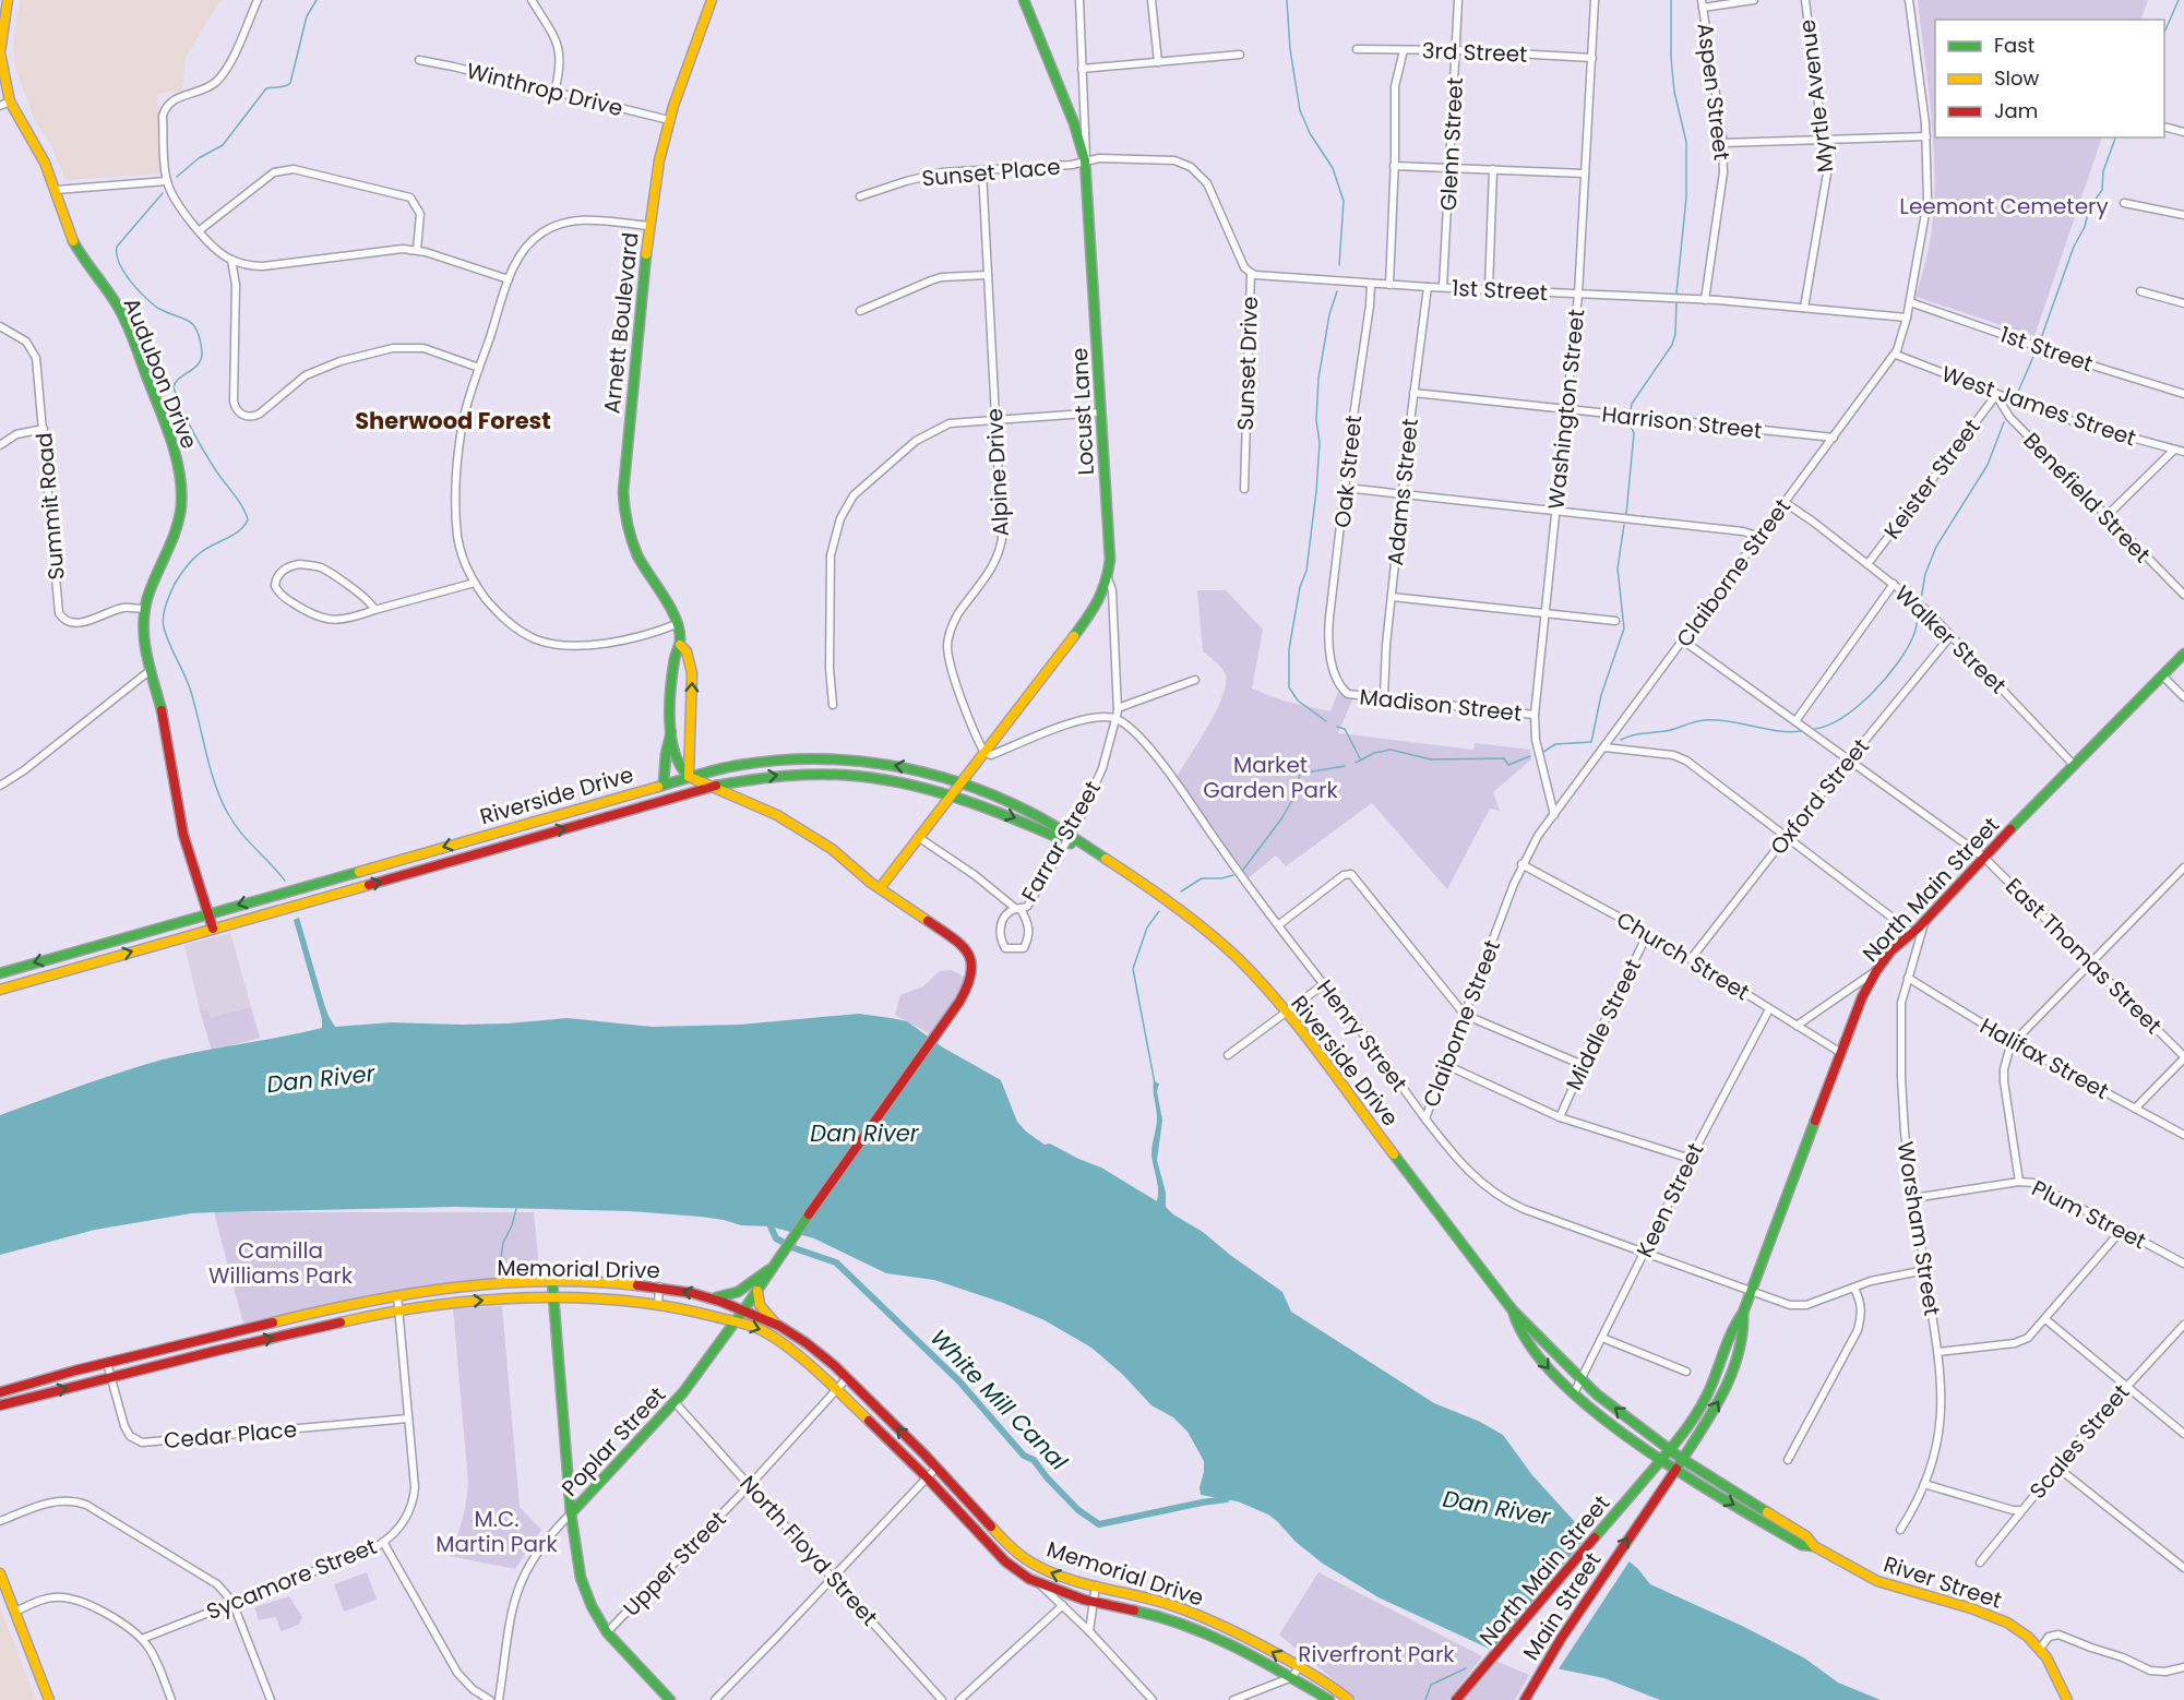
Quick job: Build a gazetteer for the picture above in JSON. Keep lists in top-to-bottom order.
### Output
{
  "streets": {
    "main road": [
      "Arnett Boulevard",
      "Audubon Drive",
      "Locust Lane",
      "Riverside Drive",
      "North Main Street",
      "Memorial Drive",
      "Poplar Street",
      "River Street",
      "Main Street"
    ],
    "street": [
      "3rd Street",
      "Winthrop Drive",
      "Aspen Street",
      "Myrtle Avenue",
      "Glenn Street",
      "Sunset Place",
      "1st Street",
      "Sunset Drive",
      "West James Street",
      "Washington Street",
      "Harrison Street",
      "Oak Street",
      "Alpine Drive",
      "Keister Street",
      "Adams Street",
      "Benefield Street",
      "Summit Road",
      "Claiborne Street",
      "Walker Street",
      "Madison Street",
      "Oxford Street",
      "Farrar Street",
      "Church Street",
      "East Thomas Street",
      "Middle Street",
      "Henry Street",
      "Halifax Street",
      "Keen Street",
      "Plum Street",
      "Worsham Street",
      "Cedar Place",
      "Scales Street",
      "North Floyd Street",
      "Upper Street",
      "Sycamore Street"
    ]
  },
  "crossings": [
    ["3rd Street", "Glenn Street"],
    ["3rd Street", "Washington Street"],
    ["Winthrop Drive", "Arnett Boulevard"],
    ["Aspen Street", "1st Street"],
    ["Myrtle Avenue", "1st Street"],
    ["Glenn Street", "1st Street"],
    ["Sunset Place", "Sunset Drive"],
    ["Sunset Place", "Locust Lane"],
    ["Sunset Place", "Alpine Drive"],
    ["1st Street", "Sunset Drive"],
    ["1st Street", "Washington Street"],
    ["1st Street", "Oak Street"],
    ["1st Street", "Adams Street"],
    ["1st Street", "Claiborne Street"],
    ["Arnett Boulevard", "Riverside Drive"],
    ["Arnett Boulevard", "Poplar Street"],
    ["Sunset Drive", "Locust Lane"],
    ["Audubon Drive", "Summit Road"],
    ["Audubon Drive", "Riverside Drive"],
    ["West James Street", "Keister Street"],
    ["West James Street", "Benefield Street"],
    ["West James Street", "Claiborne Street"],
    ["Washington Street", "Harrison Street"],
    ["Washington Street", "Claiborne Street"],
    ["Washington Street", "Madison Street"],
    ["Locust Lane", "Alpine Drive"],
    ["Locust Lane", "Riverside Drive"],
    ["Locust Lane", "Farrar Street"],
    ["Locust Lane", "Poplar Street"],
    ["Harrison Street", "Adams Street"],
    ["Harrison Street", "Claiborne Street"],
    ["Oak Street", "Madison Street"],
    ["Keister Street", "Benefield Street"],
    ["Keister Street", "Walker Street"],
    ["Adams Street", "Madison Street"],
    ["Claiborne Street", "Walker Street"],
    ["Claiborne Street", "Church Street"],
    ["Claiborne Street", "East Thomas Street"],
    ["Claiborne Street", "Henry Street"],
    ["Walker Street", "Oxford Street"],
    ["Walker Street", "North Main Street"],
    ["Riverside Drive", "North Main Street"],
    ["Riverside Drive", "Keen Street"],
    ["Riverside Drive", "Poplar Street"],
    ["Riverside Drive", "River Street"],
    ["Oxford Street", "Church Street"],
    ["Oxford Street", "East Thomas Street"],
    ["Farrar Street", "Henry Street"],
    ["North Main Street", "Church Street"],
    ["North Main Street", "East Thomas Street"],
    ["North Main Street", "Henry Street"],
    ["North Main Street", "Worsham Street"],
    ["North Main Street", "River Street"],
    ["North Main Street", "Main Street"],
    ["Church Street", "Middle Street"],
    ["Church Street", "Keen Street"],
    ["Henry Street", "Keen Street"],
    ["Henry Street", "Worsham Street"],
    ["Halifax Street", "Worsham Street"],
    ["Plum Street", "Worsham Street"],
    ["Memorial Drive", "Cedar Place"],
    ["Memorial Drive", "Poplar Street"],
    ["Memorial Drive", "Upper Street"],
    ["Memorial Drive", "Sycamore Street"],
    ["Cedar Place", "Sycamore Street"],
    ["Poplar Street", "North Floyd Street"],
    ["North Floyd Street", "Upper Street"],
    ["River Street", "Main Street"]
  ],
  "one_way": ["Main Street"],
  "districts": ["Sherwood Forest"],
  "water": ["Dan River", "White Mill Canal"],
  "parks": [
    "Leemont Cemetery",
    "Market Garden Park",
    "Camilla Williams Park",
    "M.C. Martin Park",
    "Riverfront Park"
  ],
  "legend": ["Fast", "Slow", "Jam"]
}
